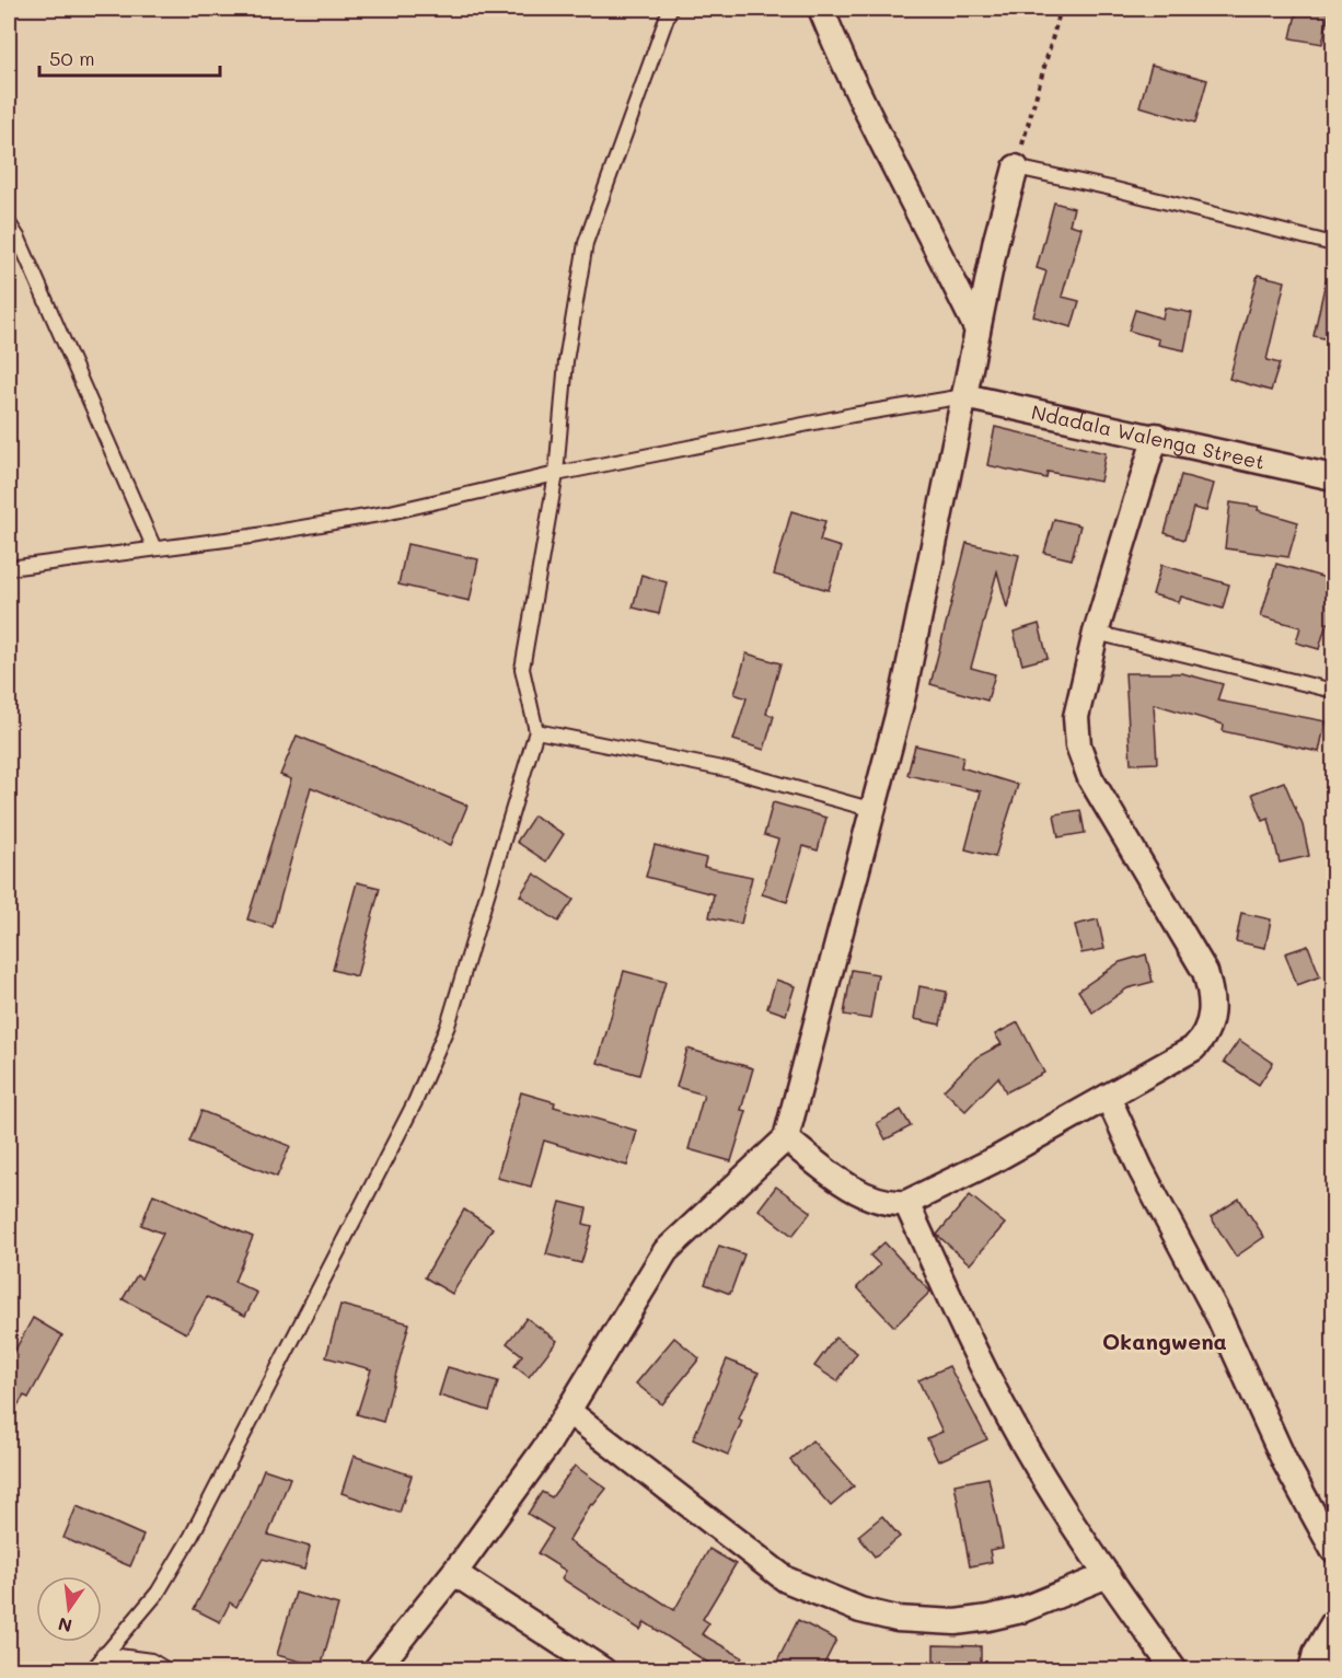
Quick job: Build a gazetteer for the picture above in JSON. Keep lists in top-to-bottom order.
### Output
{
  "streets": {
    "street": ["Ndadala Walenga Street"]
  },
  "districts": ["Okangwena"],
  "scale_bar": "50 m",
  "north": "bottom"
}
